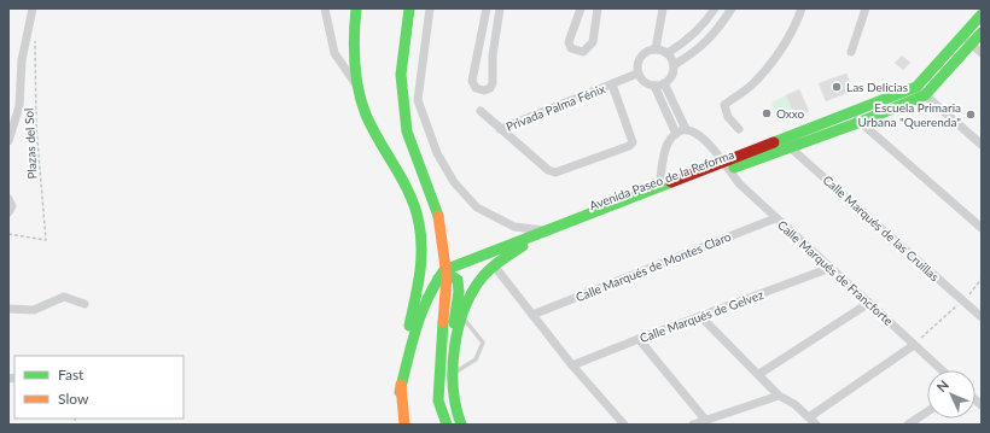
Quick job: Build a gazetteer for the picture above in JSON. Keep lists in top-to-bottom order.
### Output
{
  "streets": {
    "street": [
      "Privada Palma Fénix",
      "Avenida Paseo de la Reforma",
      "Calle Marqués de las Cruillas",
      "Calle Marqués de Montes Claro",
      "Calle Marqués de Francforte",
      "Calle Marqués de Gelvez"
    ],
    "path": ["Plazas del Sol"]
  },
  "crossings": [
    ["Avenida Paseo de la Reforma", "Calle Marqués de las Cruillas"],
    ["Avenida Paseo de la Reforma", "Calle Marqués de Francforte"],
    ["Calle Marqués de Montes Claro", "Calle Marqués de Francforte"],
    ["Calle Marqués de Francforte", "Calle Marqués de Gelvez"]
  ],
  "places": ["Las Delicias", "Oxxo", "Escuela Primaria Urbana \"Querenda\""],
  "legend": ["Fast", "Slow"],
  "north": "top left"
}
